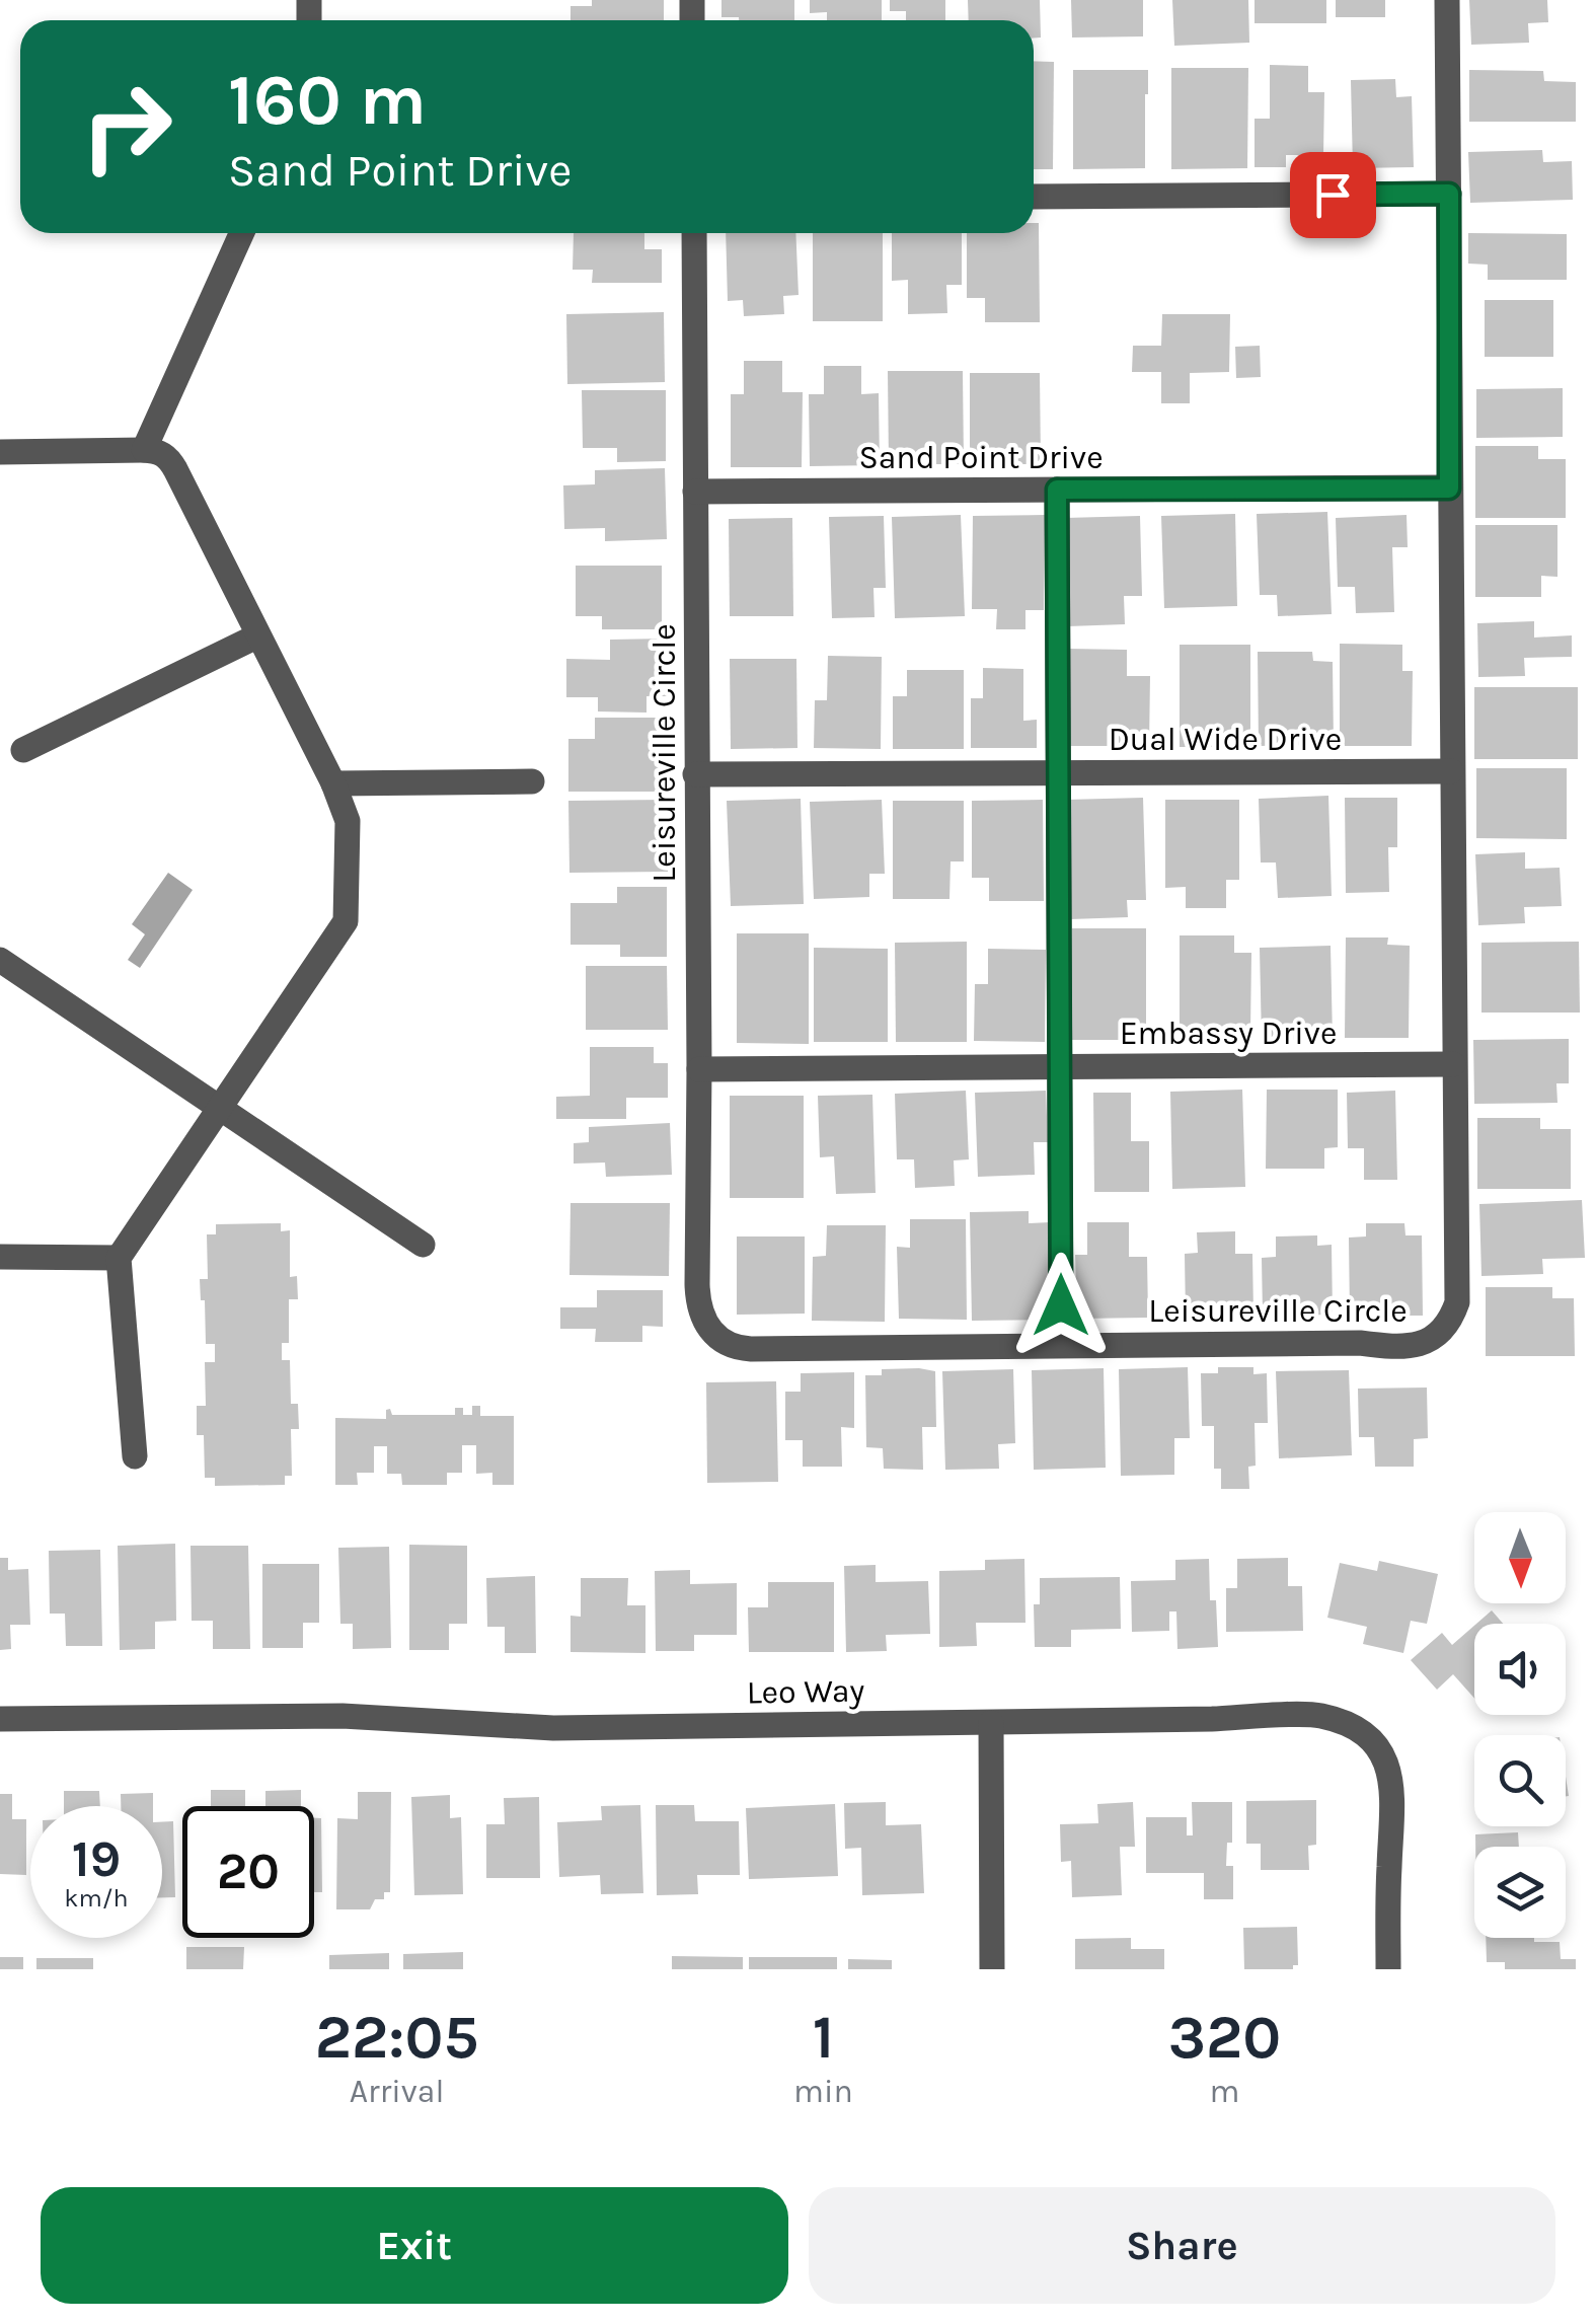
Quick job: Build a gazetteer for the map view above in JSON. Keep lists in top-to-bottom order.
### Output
{
  "streets": {
    "street": [
      "Sand Point Drive",
      "Dual Wide Drive",
      "Leisureville Circle",
      "Embassy Drive",
      "Leo Way"
    ]
  },
  "crossings": [
    ["Sand Point Drive", "Leisureville Circle"],
    ["Dual Wide Drive", "Leisureville Circle"],
    ["Leisureville Circle", "Embassy Drive"]
  ],
  "north": "bottom",
  "page": {
    "turn": ["160 m", "Sand Point Drive"],
    "speed": "19 km/h",
    "limit": "20",
    "eta": [
      "22:05",
      "Arrival",
      "1",
      "min",
      "320",
      "m"
    ],
    "buttons": ["Exit", "Share"]
  }
}
